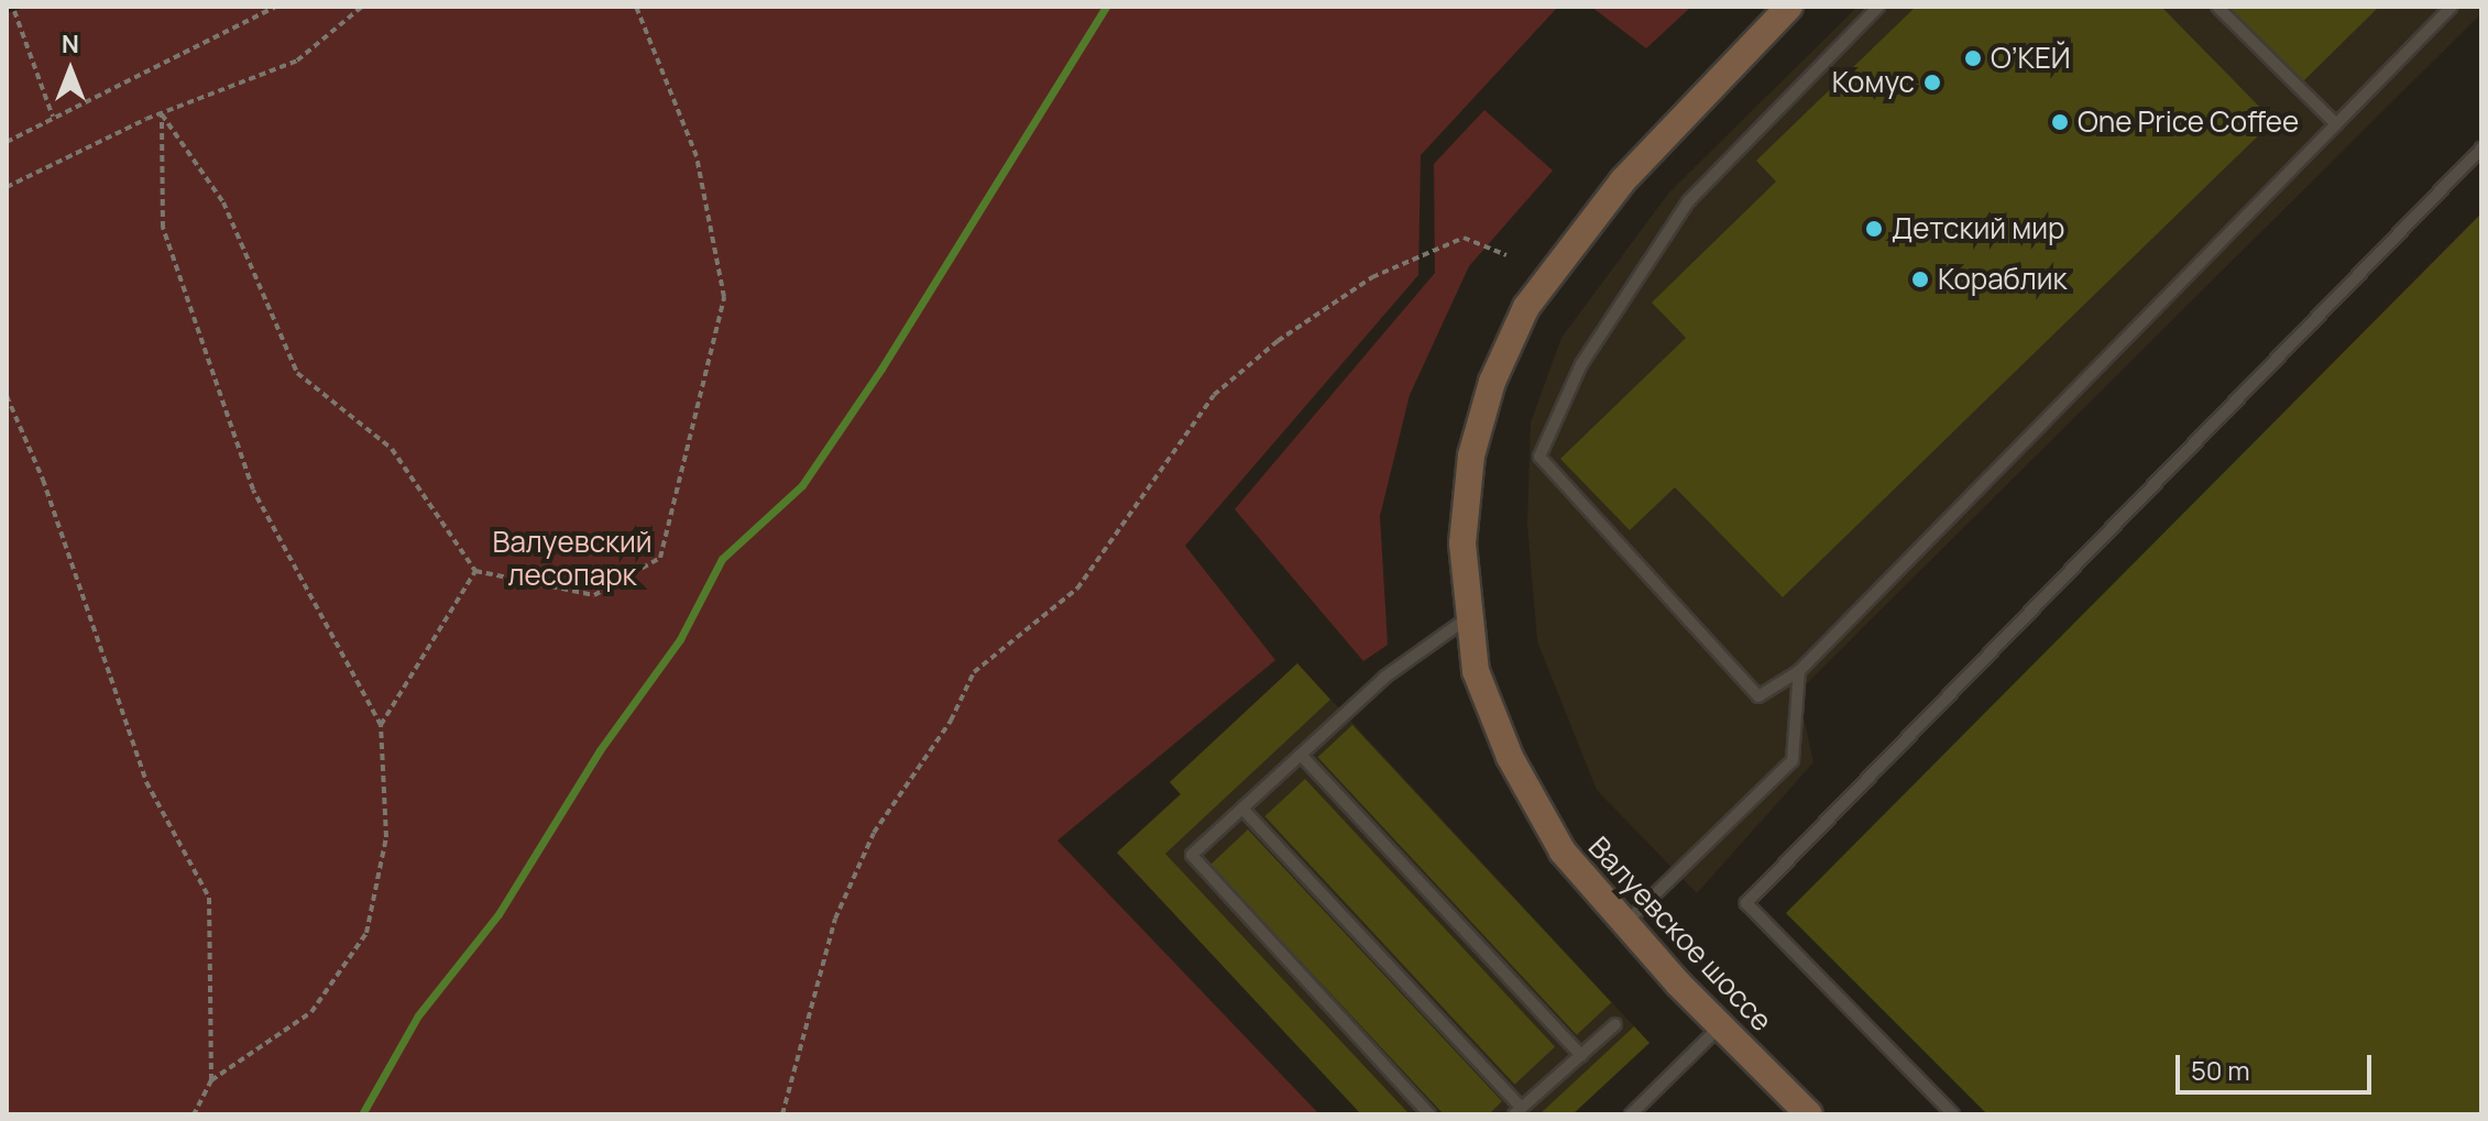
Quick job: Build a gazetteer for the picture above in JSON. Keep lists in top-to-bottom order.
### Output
{
  "streets": {
    "main road": ["Валуевское шоссе"]
  },
  "parks": ["Валуевский лесопарк"],
  "places": [
    "О’КЕЙ",
    "Комус",
    "One Price Coffee",
    "Детский мир",
    "Кораблик"
  ],
  "scale_bar": "50 m",
  "north": "top"
}
